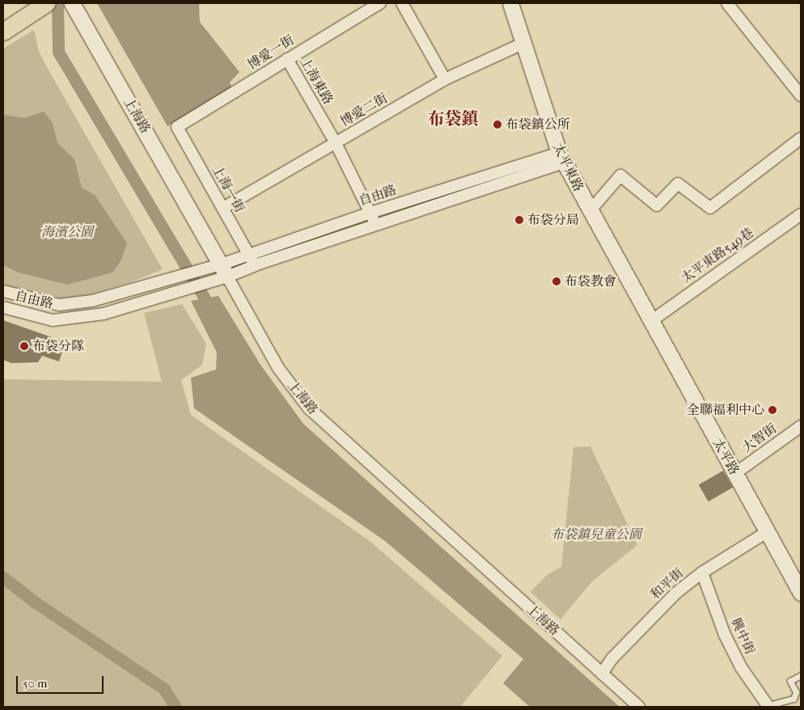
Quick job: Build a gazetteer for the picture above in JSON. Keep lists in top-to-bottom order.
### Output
{
  "streets": {
    "main road": ["上海路", "太平東路", "太平路"],
    "street": [
      "博愛一街",
      "上海東路",
      "博愛二街",
      "上海一街",
      "自由路",
      "太平東路549巷",
      "大智街",
      "和平街",
      "興中街"
    ]
  },
  "crossings": [
    ["博愛一街", "上海東路"],
    ["博愛一街", "上海一街"],
    ["上海東路", "博愛二街"],
    ["上海東路", "自由路"],
    ["博愛二街", "太平東路"],
    ["博愛二街", "上海一街"],
    ["上海路", "自由路"],
    ["上海路", "和平街"],
    ["太平東路", "自由路"],
    ["太平東路", "太平東路549巷"],
    ["太平東路", "太平路"],
    ["上海一街", "自由路"],
    ["太平東路549巷", "太平路"],
    ["大智街", "太平路"],
    ["太平路", "和平街"],
    ["和平街", "興中街"]
  ],
  "districts": ["布袋鎮"],
  "parks": ["海濱公園", "布袋鎮兒童公園"],
  "places": [
    "布袋鎮公所",
    "布袋分局",
    "布袋教會",
    "布袋分隊",
    "全聯福利中心"
  ],
  "scale_bar": "50 m"
}
